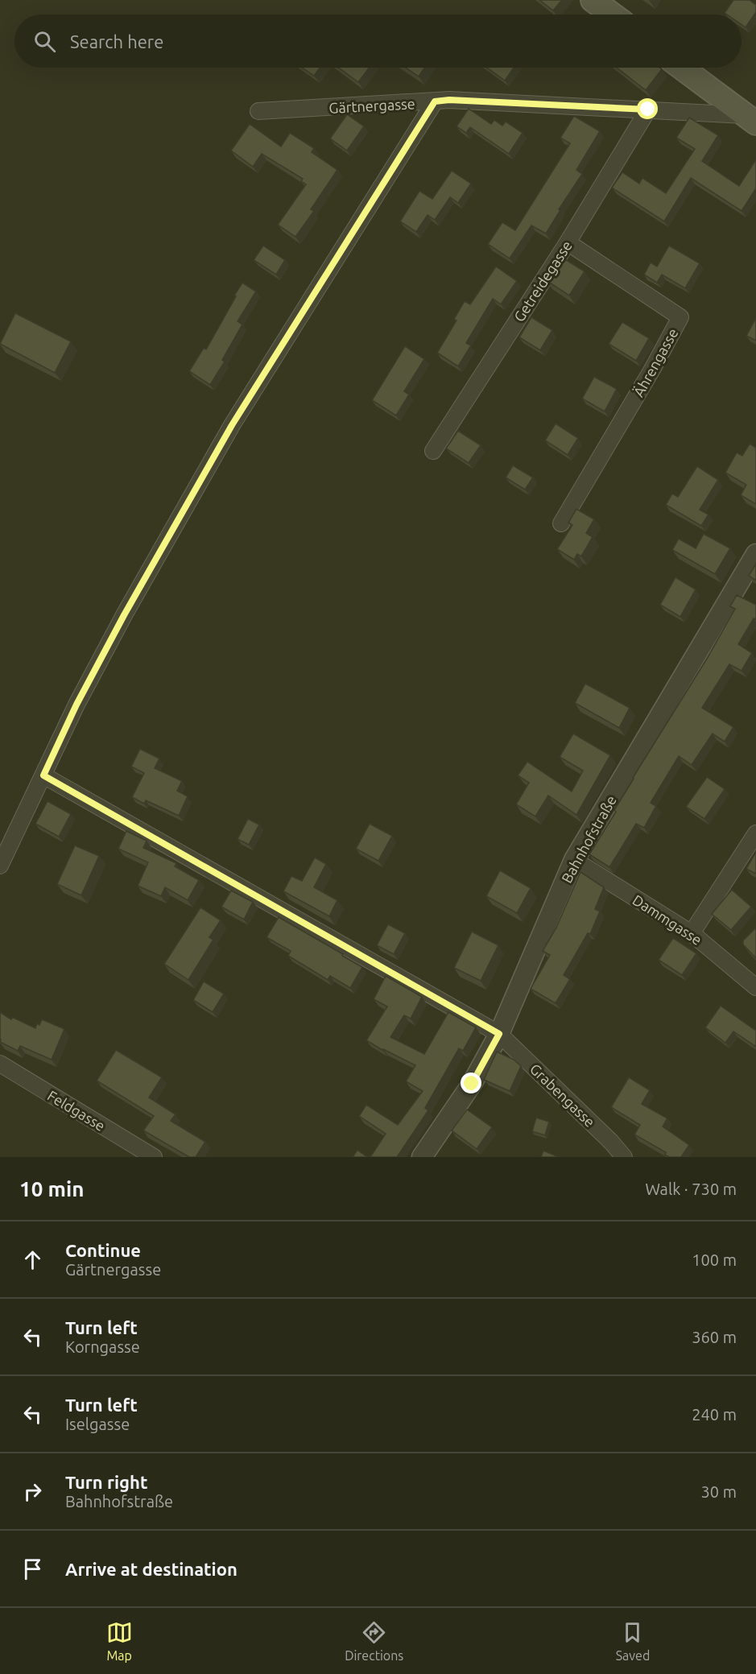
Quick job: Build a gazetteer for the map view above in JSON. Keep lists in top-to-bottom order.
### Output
{
  "streets": {
    "street": [
      "Gärtnergasse",
      "Getreidegasse",
      "Ährengasse",
      "Bahnhofstraße",
      "Dammgasse",
      "Grabengasse",
      "Feldgasse"
    ]
  },
  "crossings": [
    ["Gärtnergasse", "Getreidegasse"],
    ["Getreidegasse", "Ährengasse"],
    ["Bahnhofstraße", "Dammgasse"],
    ["Bahnhofstraße", "Grabengasse"]
  ],
  "page": {
    "search": "Search here",
    "heading": ["10 min", "Walk · 730 m"],
    "list": [
      ["Continue", "Gärtnergasse", "100 m"],
      ["Turn left", "Korngasse", "360 m"],
      ["Turn left", "Iselgasse", "240 m"],
      ["Turn right", "Bahnhofstraße", "30 m"],
      "Arrive at destination"
    ],
    "nav": ["Map", "Directions", "Saved"]
  }
}
